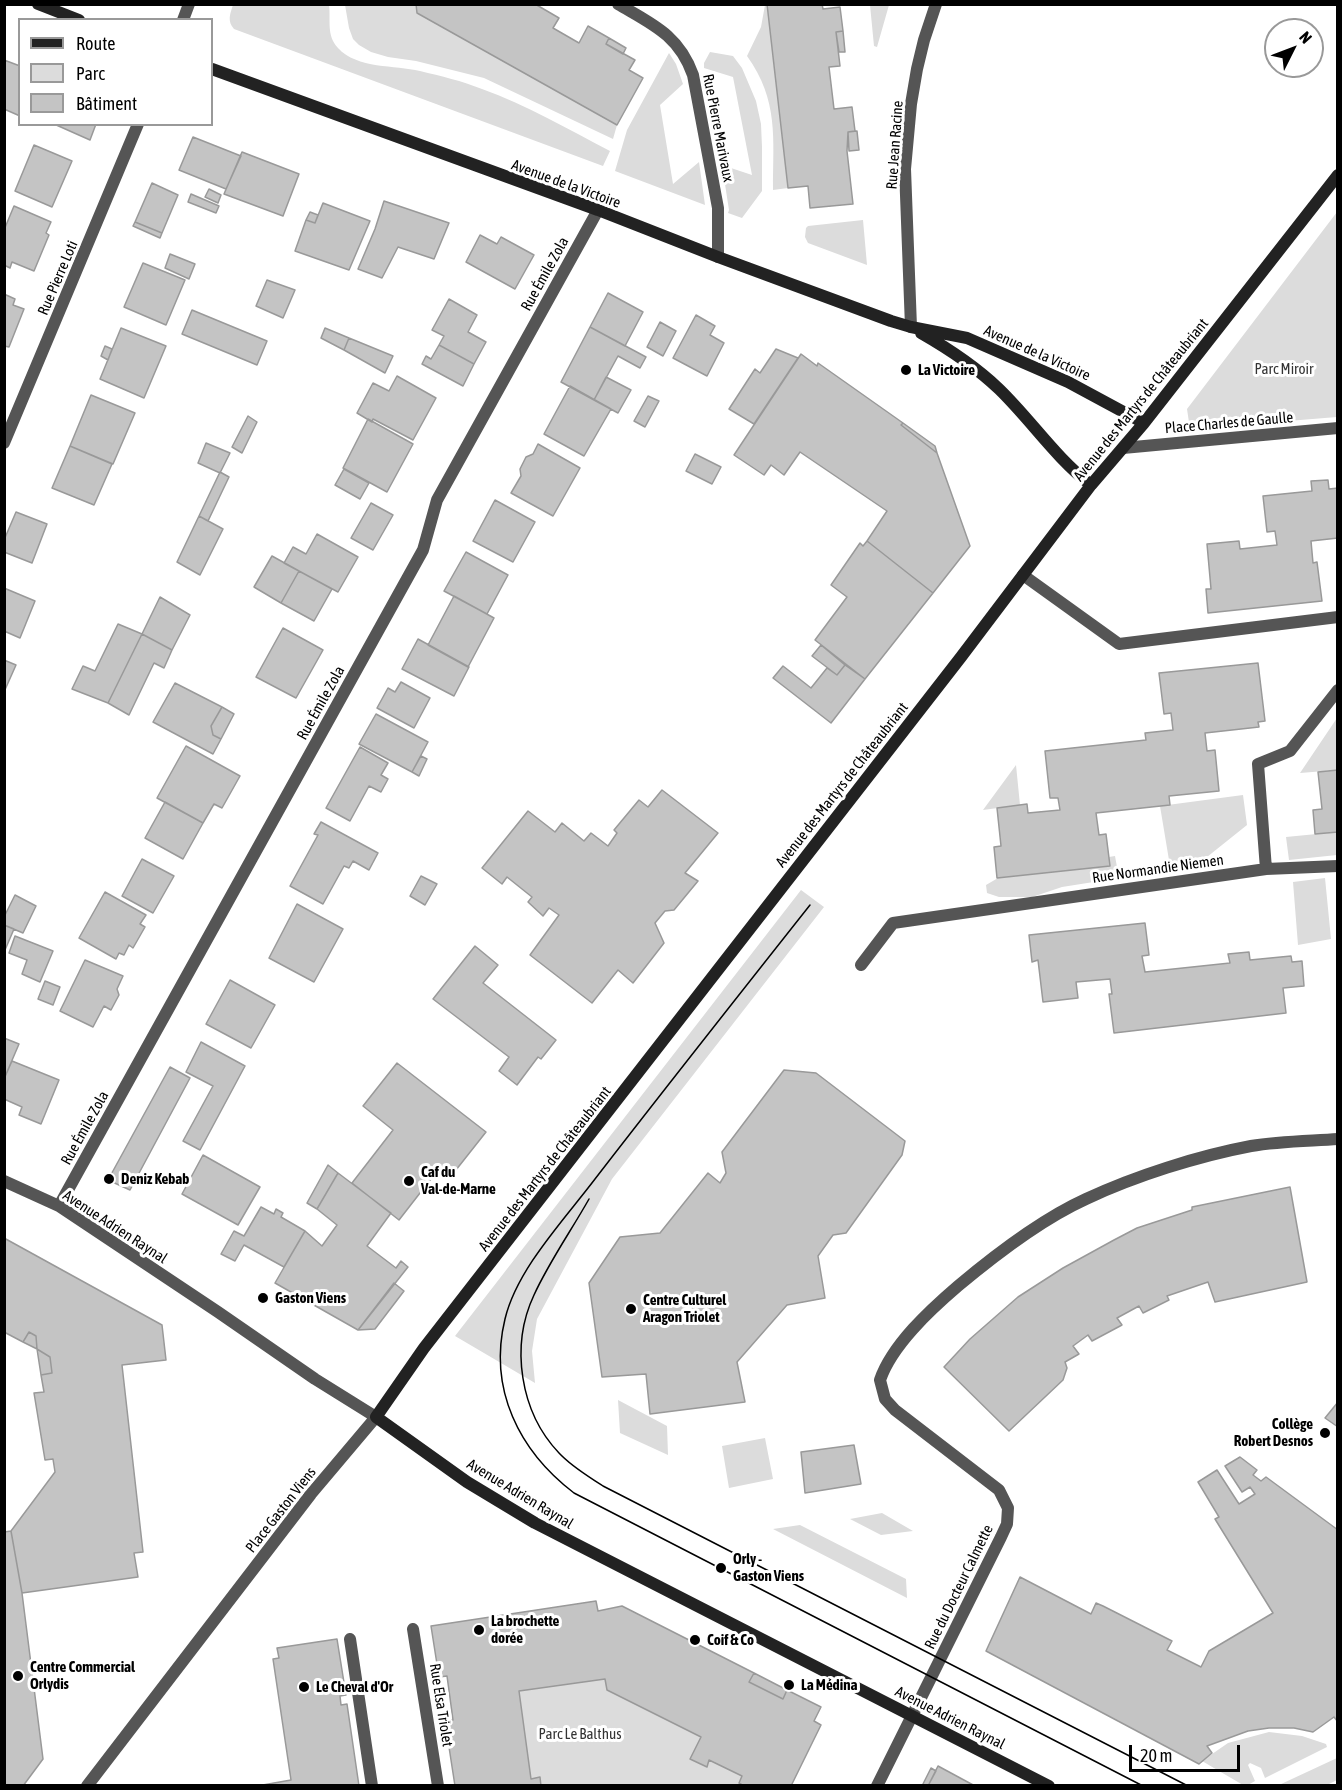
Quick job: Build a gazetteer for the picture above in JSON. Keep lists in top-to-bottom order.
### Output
{
  "streets": {
    "street": [
      "Rue Pierre Marivaux",
      "Rue Jean Racine",
      "Avenue de la Victoire",
      "Rue Émile Zola",
      "Rue Pierre Loti",
      "Avenue des Martyrs de Châteaubriant",
      "Place Charles de Gaulle",
      "Rue Normandie Niemen",
      "Avenue Adrien Raynal",
      "Place Gaston Viens",
      "Rue du Docteur Calmette",
      "Rue Elsa Triolet"
    ]
  },
  "crossings": [
    ["Rue Pierre Marivaux", "Avenue de la Victoire"],
    ["Rue Jean Racine", "Avenue de la Victoire"],
    ["Avenue de la Victoire", "Rue Émile Zola"],
    ["Avenue de la Victoire", "Avenue des Martyrs de Châteaubriant"],
    ["Rue Émile Zola", "Avenue Adrien Raynal"],
    ["Avenue des Martyrs de Châteaubriant", "Place Charles de Gaulle"],
    ["Avenue des Martyrs de Châteaubriant", "Avenue Adrien Raynal"],
    ["Avenue des Martyrs de Châteaubriant", "Place Gaston Viens"],
    ["Avenue Adrien Raynal", "Place Gaston Viens"],
    ["Avenue Adrien Raynal", "Rue du Docteur Calmette"]
  ],
  "parks": ["Parc Miroir", "Parc Le Balthus"],
  "places": [
    "La Victoire",
    "Deniz Kebab",
    "Caf du Val-de-Marne",
    "Gaston Viens",
    "Centre Culturel Aragon Triolet",
    "Collège Robert Desnos",
    "Orly - Gaston Viens",
    "La brochette dorée",
    "Coif & Co",
    "Centre Commercial Orlydis",
    "La Médina",
    "Le Cheval d'Or"
  ],
  "legend": ["Route", "Parc", "Bâtiment"],
  "scale_bar": "20 m",
  "north": "top right"
}
